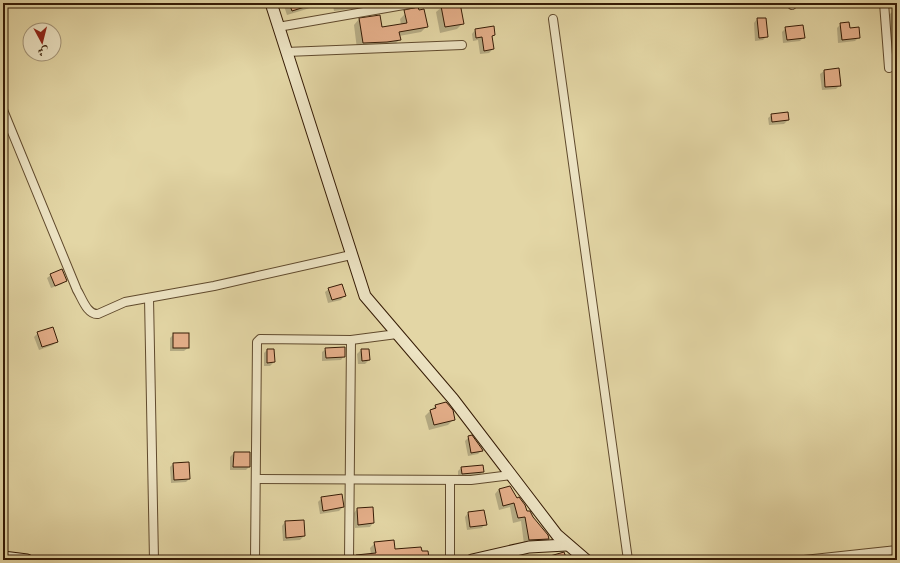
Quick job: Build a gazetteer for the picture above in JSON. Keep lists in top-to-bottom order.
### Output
{
  "north": "bottom"
}
